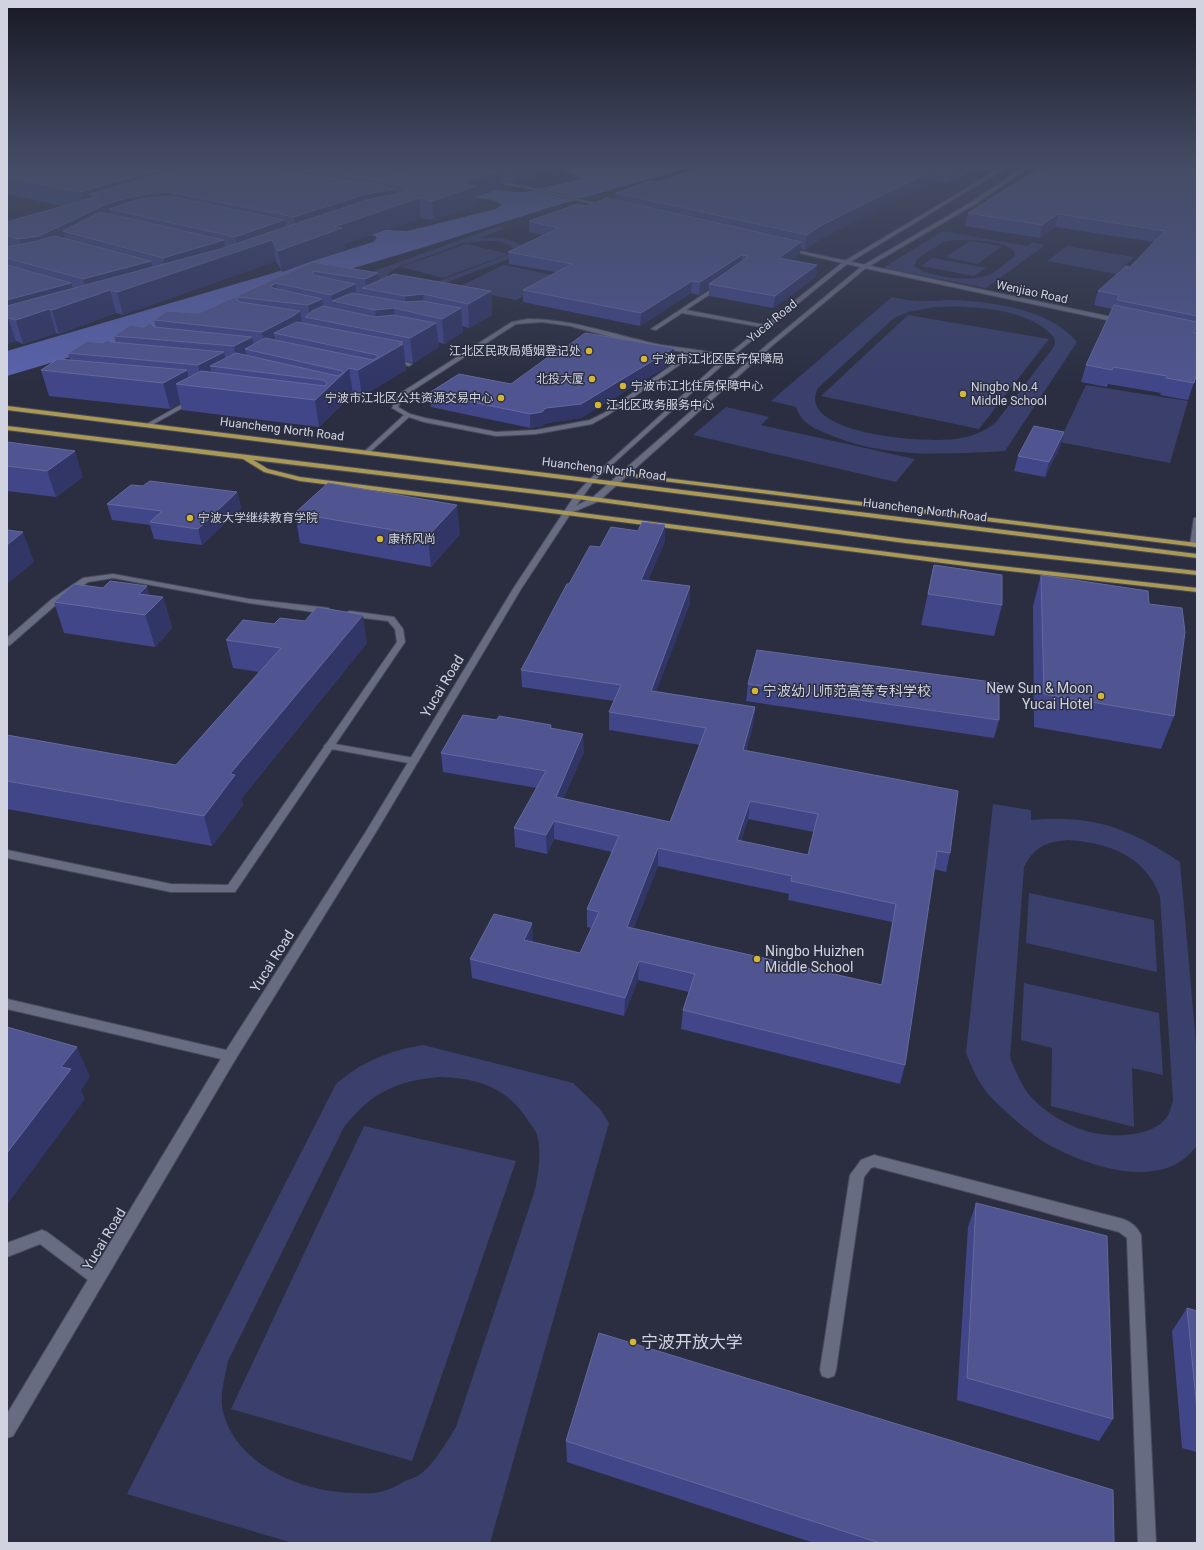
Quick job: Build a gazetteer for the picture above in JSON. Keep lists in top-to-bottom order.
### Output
{
  "streets": {
    "main road": ["Wenjiao Road", "Yucai Road", "Huancheng North Road"]
  },
  "crossings": [
    ["Wenjiao Road", "Yucai Road"],
    ["Yucai Road", "Huancheng North Road"]
  ],
  "places": [
    "江北区民政局婚姻登记处",
    "宁波市江北区医疗保障局",
    "北投大厦",
    "宁波市江北住房保障中心",
    "Ningbo No.4 Middle School",
    "宁波市江北区公共资源交易中心",
    "江北区政务服务中心",
    "宁波大学继续教育学院",
    "康桥风尚",
    "宁波幼儿师范高等专科学校",
    "New Sun & Moon Yucai Hotel",
    "Ningbo Huizhen Middle School",
    "宁波开放大学"
  ]
}
